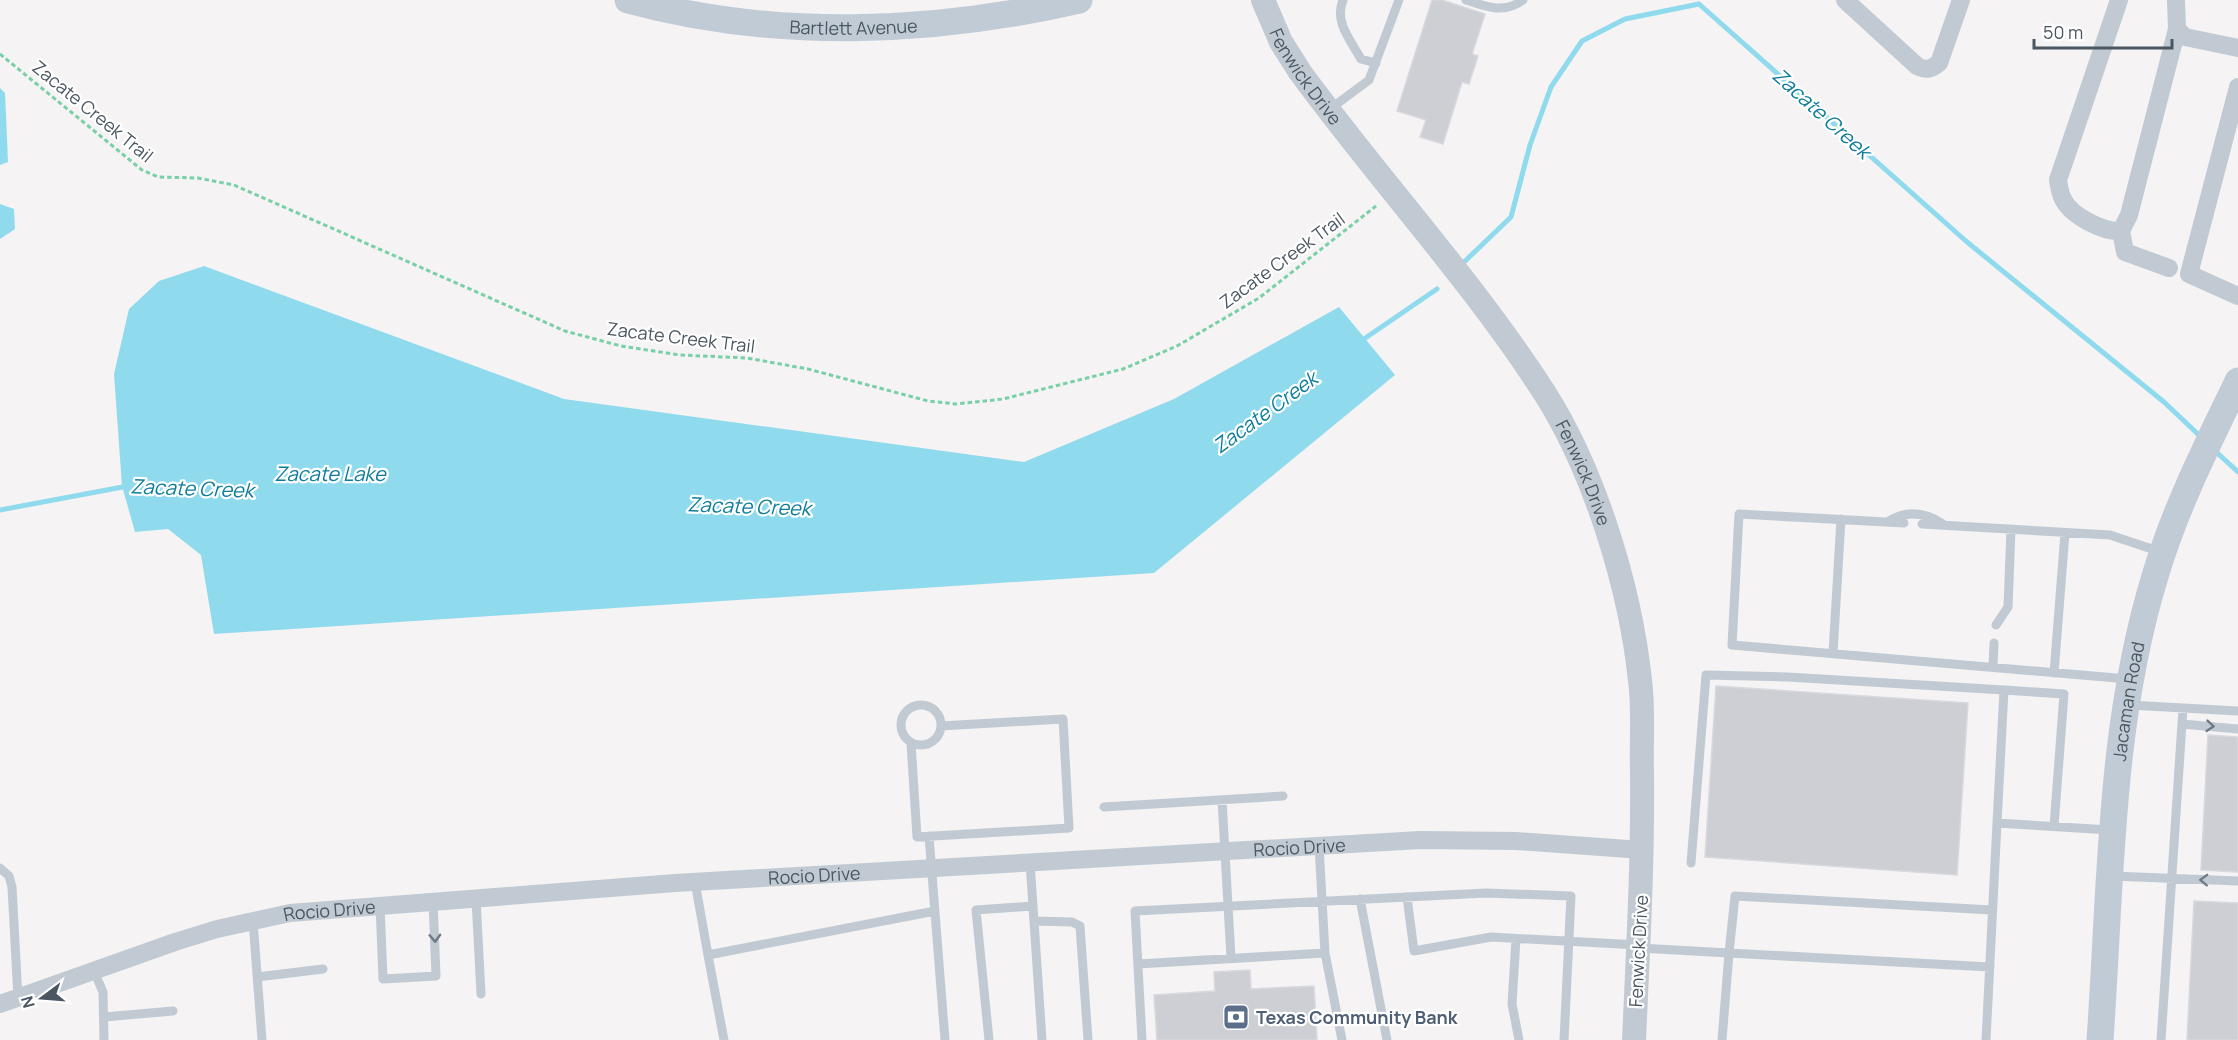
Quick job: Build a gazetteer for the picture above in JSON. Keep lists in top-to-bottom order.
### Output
{
  "streets": {
    "main road": ["Bartlett Avenue", "Jacaman Road"],
    "street": ["Fenwick Drive", "Rocio Drive"],
    "path": ["Zacate Creek Trail"]
  },
  "crossings": [
    ["Fenwick Drive", "Rocio Drive"]
  ],
  "water": ["Zacate Creek", "Zacate Lake"],
  "places": {
    "bank": ["Texas Community Bank"]
  },
  "scale_bar": "50 m",
  "north": "left"
}
